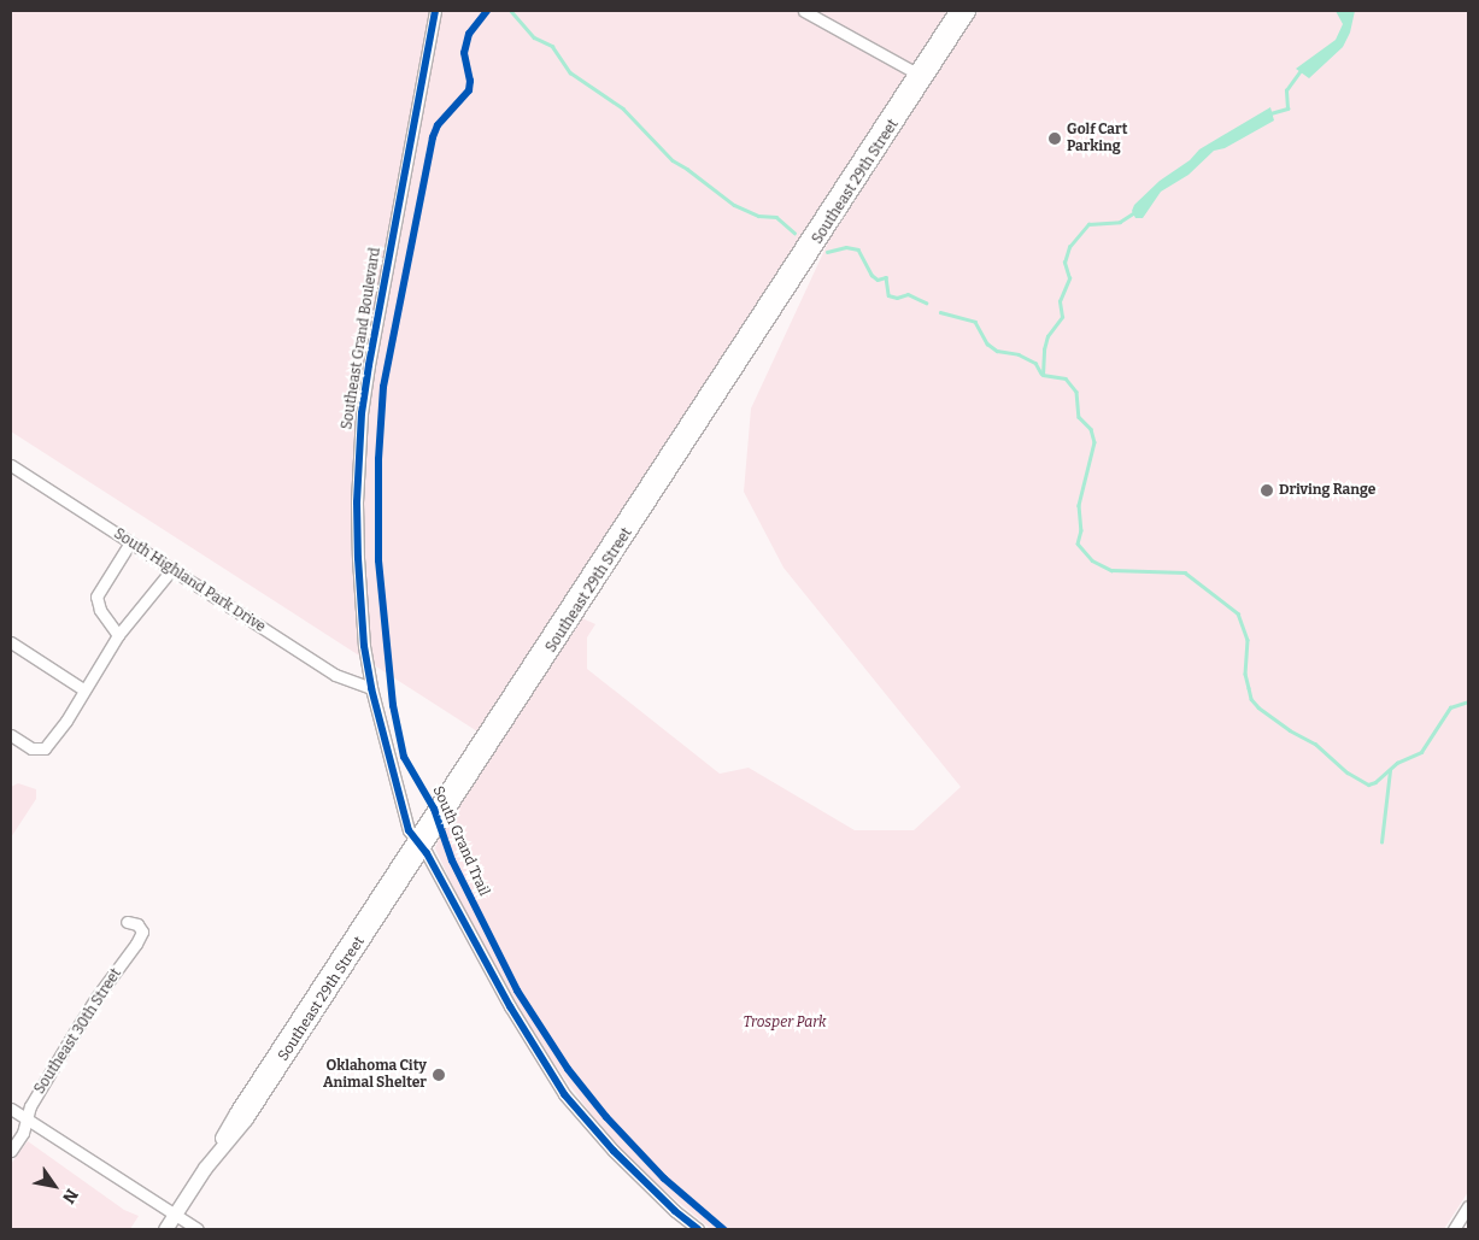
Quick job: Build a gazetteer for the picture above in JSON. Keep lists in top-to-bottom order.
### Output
{
  "streets": {
    "main road": ["Southeast 29th Street"],
    "street": ["Southeast Grand Boulevard", "South Highland Park Drive", "Southeast 30th Street"],
    "cycle path": ["South Grand Trail"]
  },
  "crossings": [
    ["Southeast 29th Street", "Southeast Grand Boulevard"],
    ["Southeast Grand Boulevard", "South Highland Park Drive"]
  ],
  "parks": ["Trosper Park"],
  "places": ["Golf Cart Parking", "Driving Range", "Oklahoma City Animal Shelter"],
  "north": "bottom right"
}
